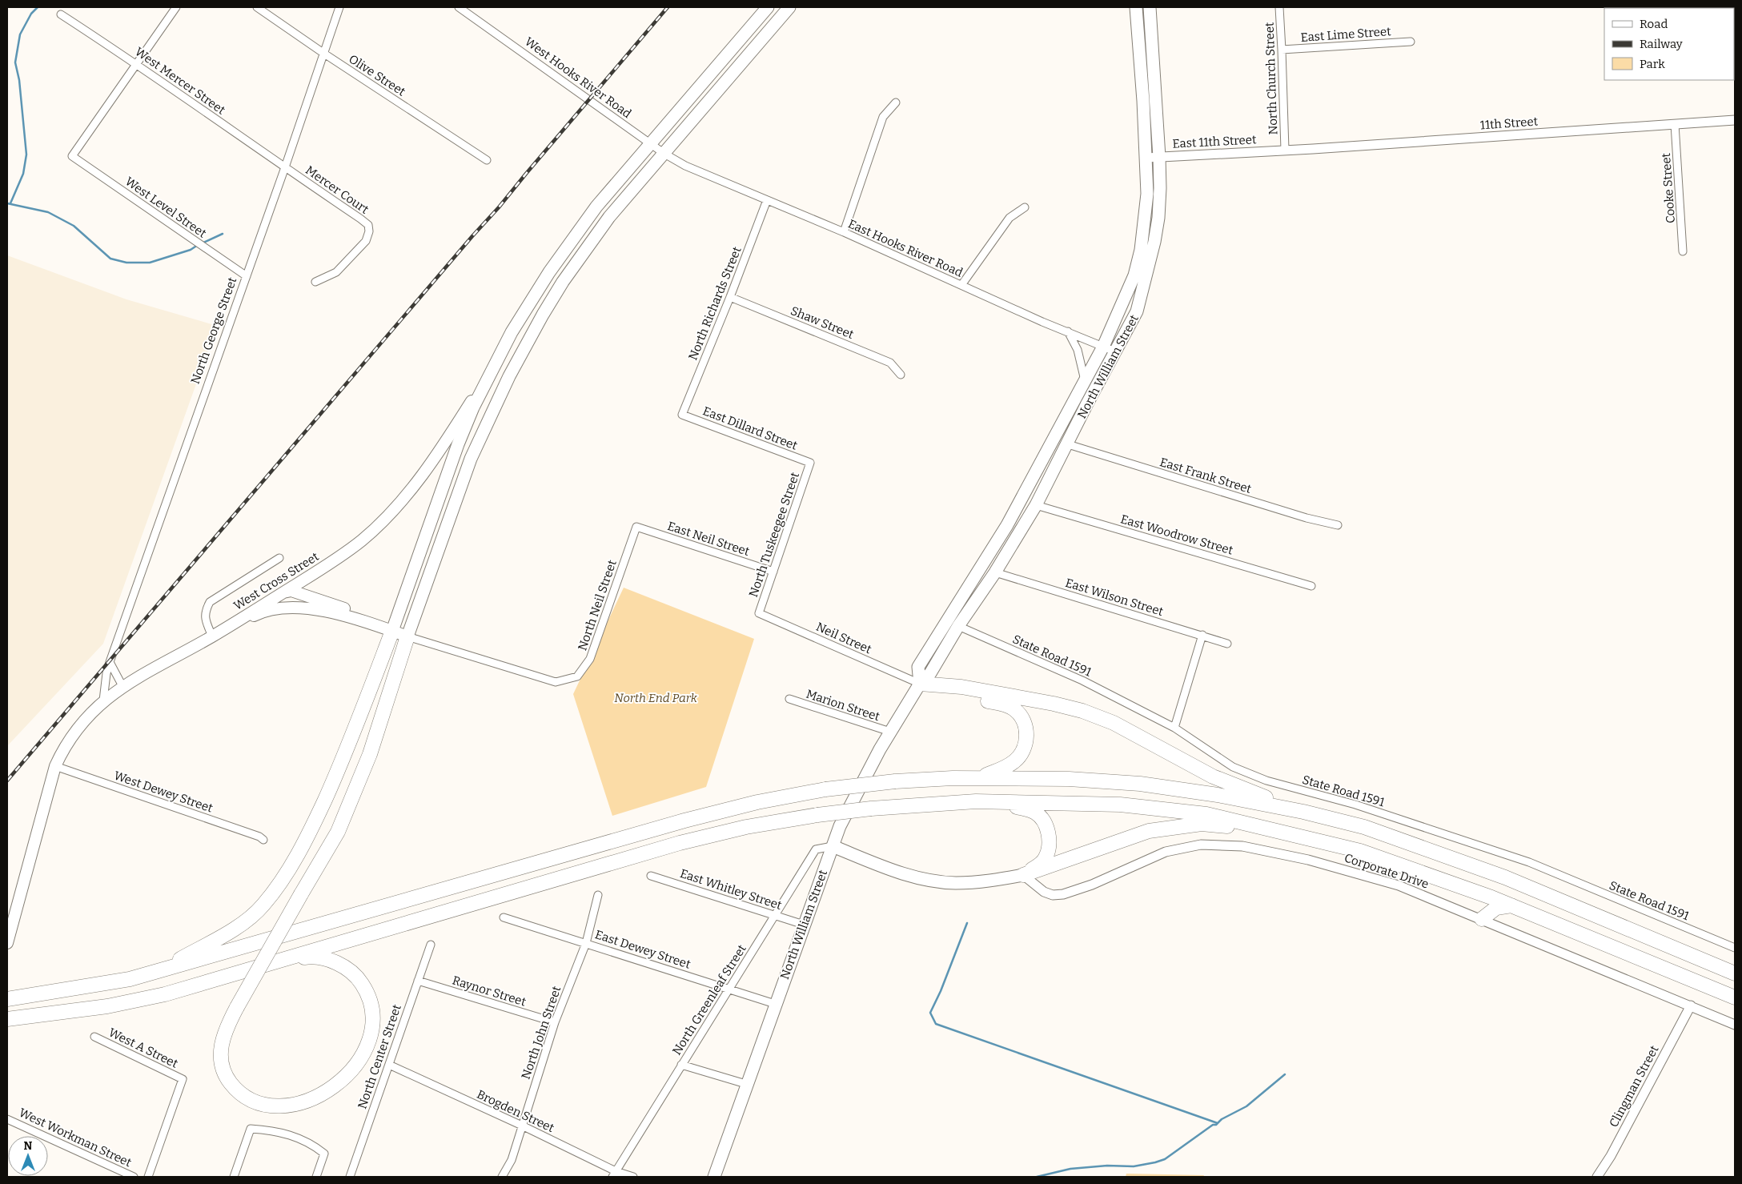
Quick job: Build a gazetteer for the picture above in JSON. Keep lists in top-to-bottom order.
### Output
{
  "streets": {
    "main road": ["North William Street", "West Cross Street"],
    "street": [
      "East Lime Street",
      "Olive Street",
      "West Hooks River Road",
      "North Church Street",
      "West Mercer Street",
      "11th Street",
      "East 11th Street",
      "Cooke Street",
      "Mercer Court",
      "West Level Street",
      "East Hooks River Road",
      "North Richards Street",
      "Shaw Street",
      "North George Street",
      "East Dillard Street",
      "East Frank Street",
      "North Tuskeegee Street",
      "East Woodrow Street",
      "East Neil Street",
      "East Wilson Street",
      "North Neil Street",
      "Neil Street",
      "State Road 1591",
      "Marion Street",
      "West Dewey Street",
      "Corporate Drive",
      "East Whitley Street",
      "East Dewey Street",
      "Raynor Street",
      "North Greenleaf Street",
      "North John Street",
      "West A Street",
      "North Center Street",
      "Clingman Street",
      "Brogden Street",
      "West Workman Street"
    ]
  },
  "crossings": [
    ["East Lime Street", "North Church Street"],
    ["Olive Street", "North George Street"],
    ["West Hooks River Road", "East Hooks River Road"],
    ["North Church Street", "11th Street"],
    ["North Church Street", "East 11th Street"],
    ["West Mercer Street", "Mercer Court"],
    ["West Mercer Street", "West Level Street"],
    ["West Mercer Street", "North George Street"],
    ["11th Street", "East 11th Street"],
    ["11th Street", "Cooke Street"],
    ["East 11th Street", "North William Street"],
    ["Mercer Court", "North George Street"],
    ["West Level Street", "North George Street"],
    ["East Hooks River Road", "North Richards Street"],
    ["East Hooks River Road", "North William Street"],
    ["North Richards Street", "Shaw Street"],
    ["North Richards Street", "East Dillard Street"],
    ["North William Street", "East Frank Street"],
    ["North William Street", "East Woodrow Street"],
    ["North William Street", "East Wilson Street"],
    ["North William Street", "Neil Street"],
    ["North William Street", "State Road 1591"],
    ["North William Street", "Marion Street"],
    ["North William Street", "East Whitley Street"],
    ["North William Street", "East Dewey Street"],
    ["North William Street", "North Greenleaf Street"],
    ["East Dillard Street", "North Tuskeegee Street"],
    ["North Tuskeegee Street", "East Neil Street"],
    ["North Tuskeegee Street", "Neil Street"],
    ["East Neil Street", "North Neil Street"],
    ["West Cross Street", "North Neil Street"],
    ["Corporate Drive", "Clingman Street"],
    ["East Whitley Street", "North Greenleaf Street"],
    ["East Dewey Street", "North Greenleaf Street"],
    ["East Dewey Street", "North John Street"],
    ["Raynor Street", "North John Street"],
    ["Raynor Street", "North Center Street"],
    ["North Greenleaf Street", "Brogden Street"],
    ["North John Street", "Brogden Street"],
    ["North Center Street", "Brogden Street"]
  ],
  "parks": ["North End Park"],
  "legend": ["Road", "Railway", "Park"],
  "north": "top"
}
